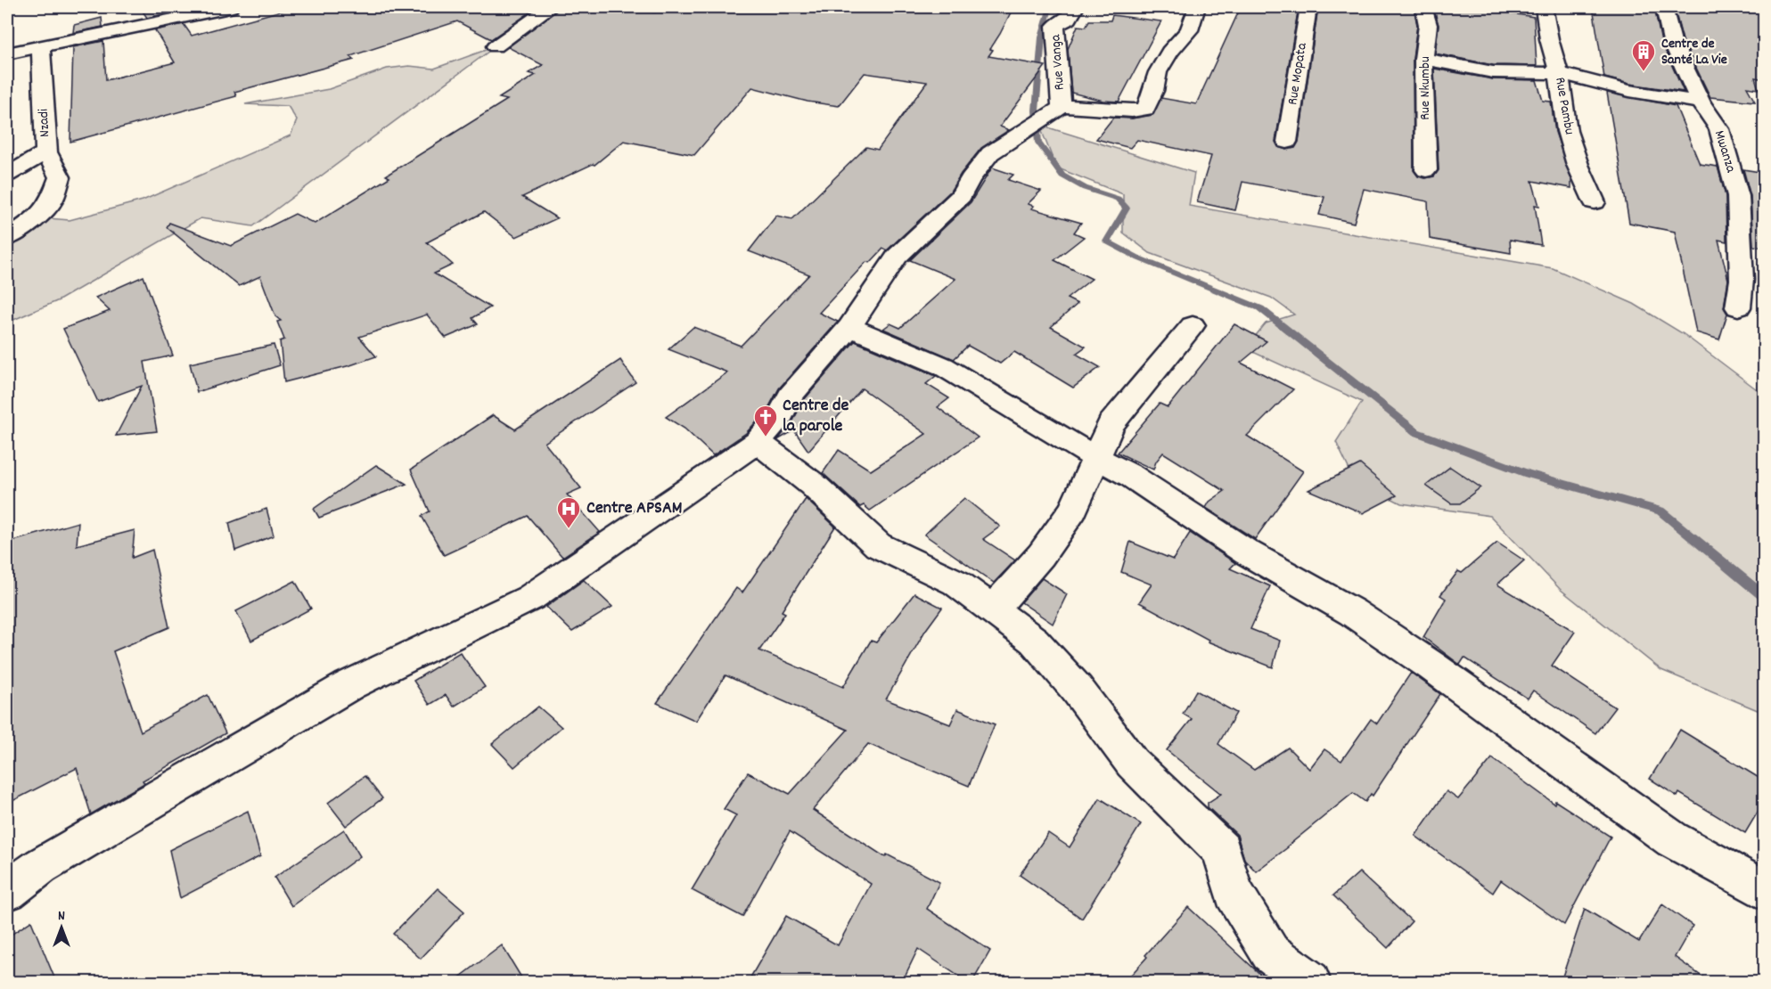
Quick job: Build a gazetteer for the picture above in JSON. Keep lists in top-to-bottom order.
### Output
{
  "streets": {
    "street": [
      "Rue Vanga",
      "Rue Mopata",
      "Rue Nkumbu",
      "Rue Pambu",
      "Nzadi",
      "Mwanza"
    ]
  },
  "places": {
    "building": ["Centre de Santé La Vie"],
    "church": ["Centre de la parole"],
    "hospital": ["Centre APSAM"]
  },
  "north": "top"
}
